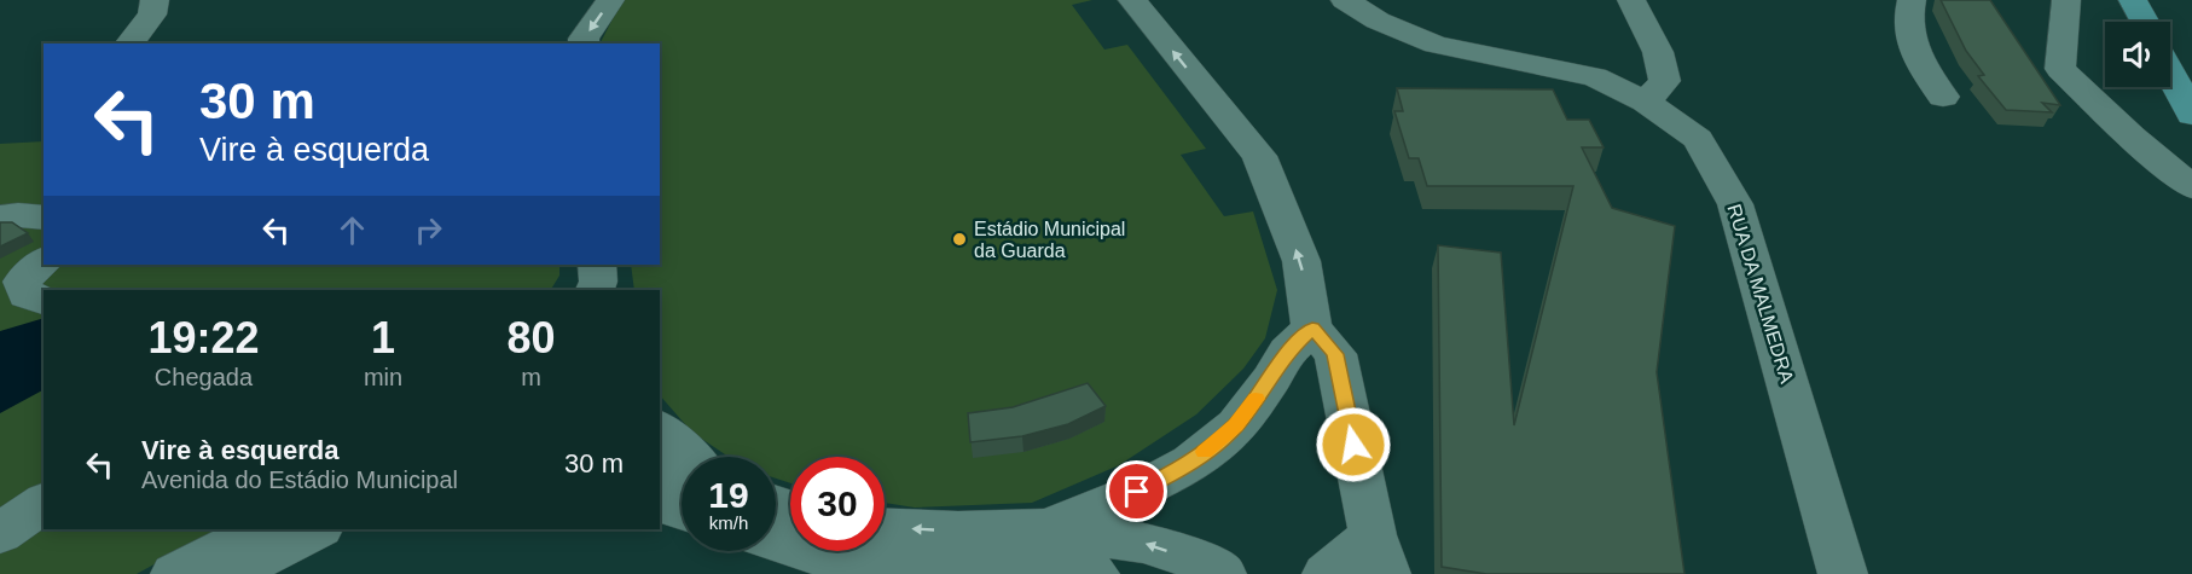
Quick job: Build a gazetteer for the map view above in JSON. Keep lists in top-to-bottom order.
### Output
{
  "streets": {
    "street": ["RUA DA MALMEDRA"]
  },
  "places": ["Estádio Municipal da Guarda"],
  "page": {
    "turn": ["30 m", "Vire à esquerda"],
    "eta": [
      "19:22",
      "Chegada",
      "1",
      "min",
      "80",
      "m"
    ],
    "list": [
      {
        "name": "Vire à esquerda",
        "note": "Avenida do Estádio Municipal",
        "value": "30 m"
      }
    ],
    "speed": "19 km/h",
    "limit": "30"
  }
}
